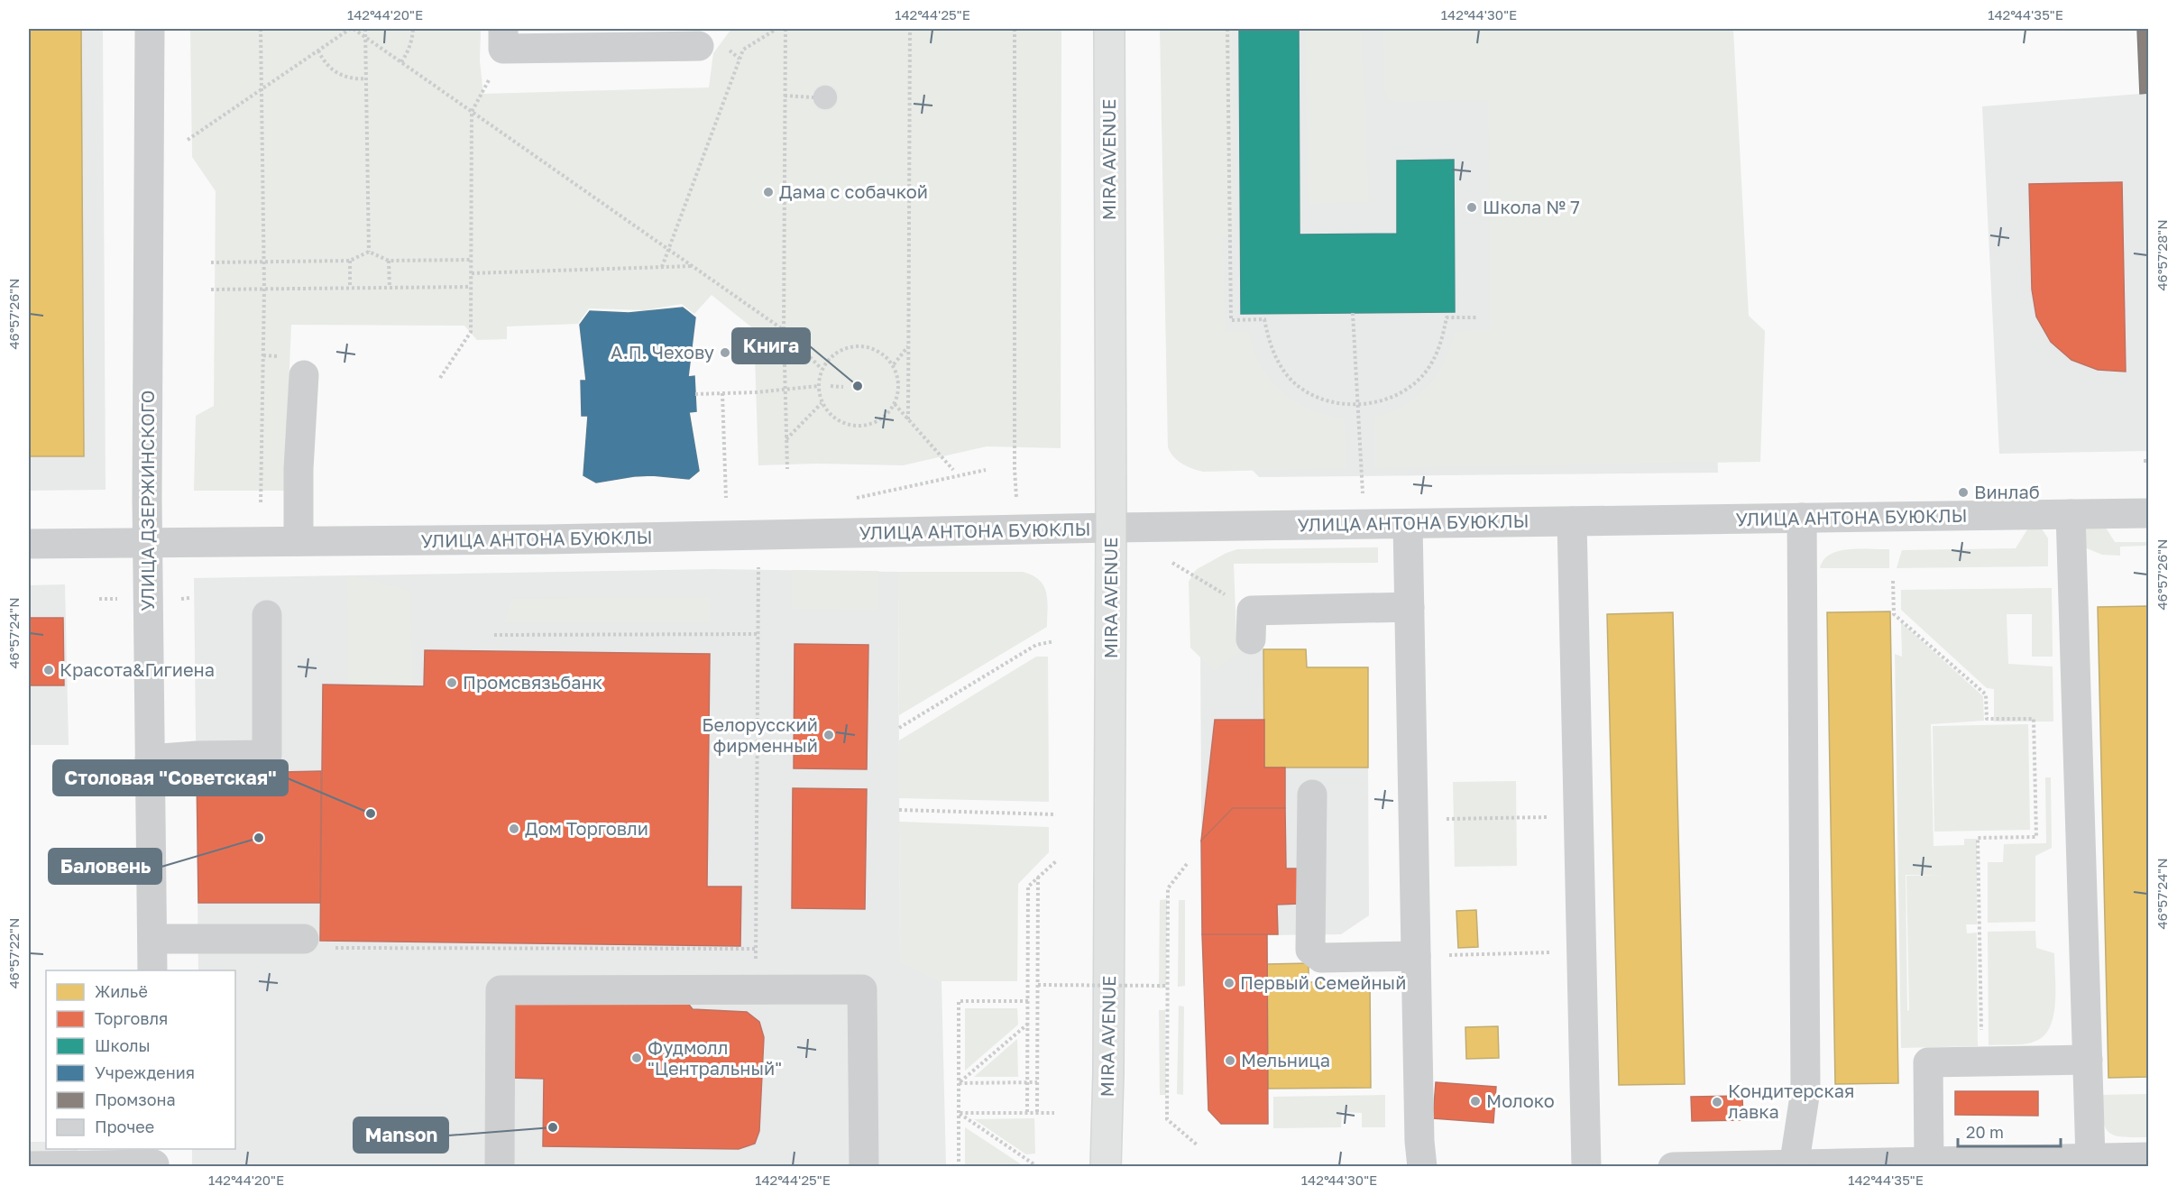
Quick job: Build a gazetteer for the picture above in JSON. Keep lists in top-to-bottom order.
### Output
{
  "streets": {
    "main road": ["MIRA AVENUE"],
    "street": ["УЛИЦА ДЗЕРЖИНСКОГО", "УЛИЦА АНТОНА БУЮКЛЫ"]
  },
  "crossings": [
    ["MIRA AVENUE", "УЛИЦА АНТОНА БУЮКЛЫ"],
    ["УЛИЦА ДЗЕРЖИНСКОГО", "УЛИЦА АНТОНА БУЮКЛЫ"]
  ],
  "places": [
    "Дама с собачкой",
    "Школа № 7",
    "А.П. Чехову",
    "Книга",
    "Винлаб",
    "Красота&Гигиена",
    "Промсвязьбанк",
    "Белорусский фирменный",
    "Столовая \"Советская\"",
    "Дом Торговли",
    "Баловень",
    "Первый Семейный",
    "Фудмолл \"Центральный\"",
    "Мельница",
    "Молоко",
    "Кондитерская лавка",
    "Manson"
  ],
  "legend": [
    "Жильё",
    "Торговля",
    "Школы",
    "Учреждения",
    "Промзона",
    "Прочее"
  ],
  "scale_bar": "20 m",
  "coordinates": [
    "142°44'20\"E",
    "142°44'25\"E",
    "142°44'30\"E",
    "142°44'35\"E",
    "46°57'28\"N",
    "46°57'26\"N",
    "46°57'24\"N",
    "46°57'22\"N"
  ]
}
